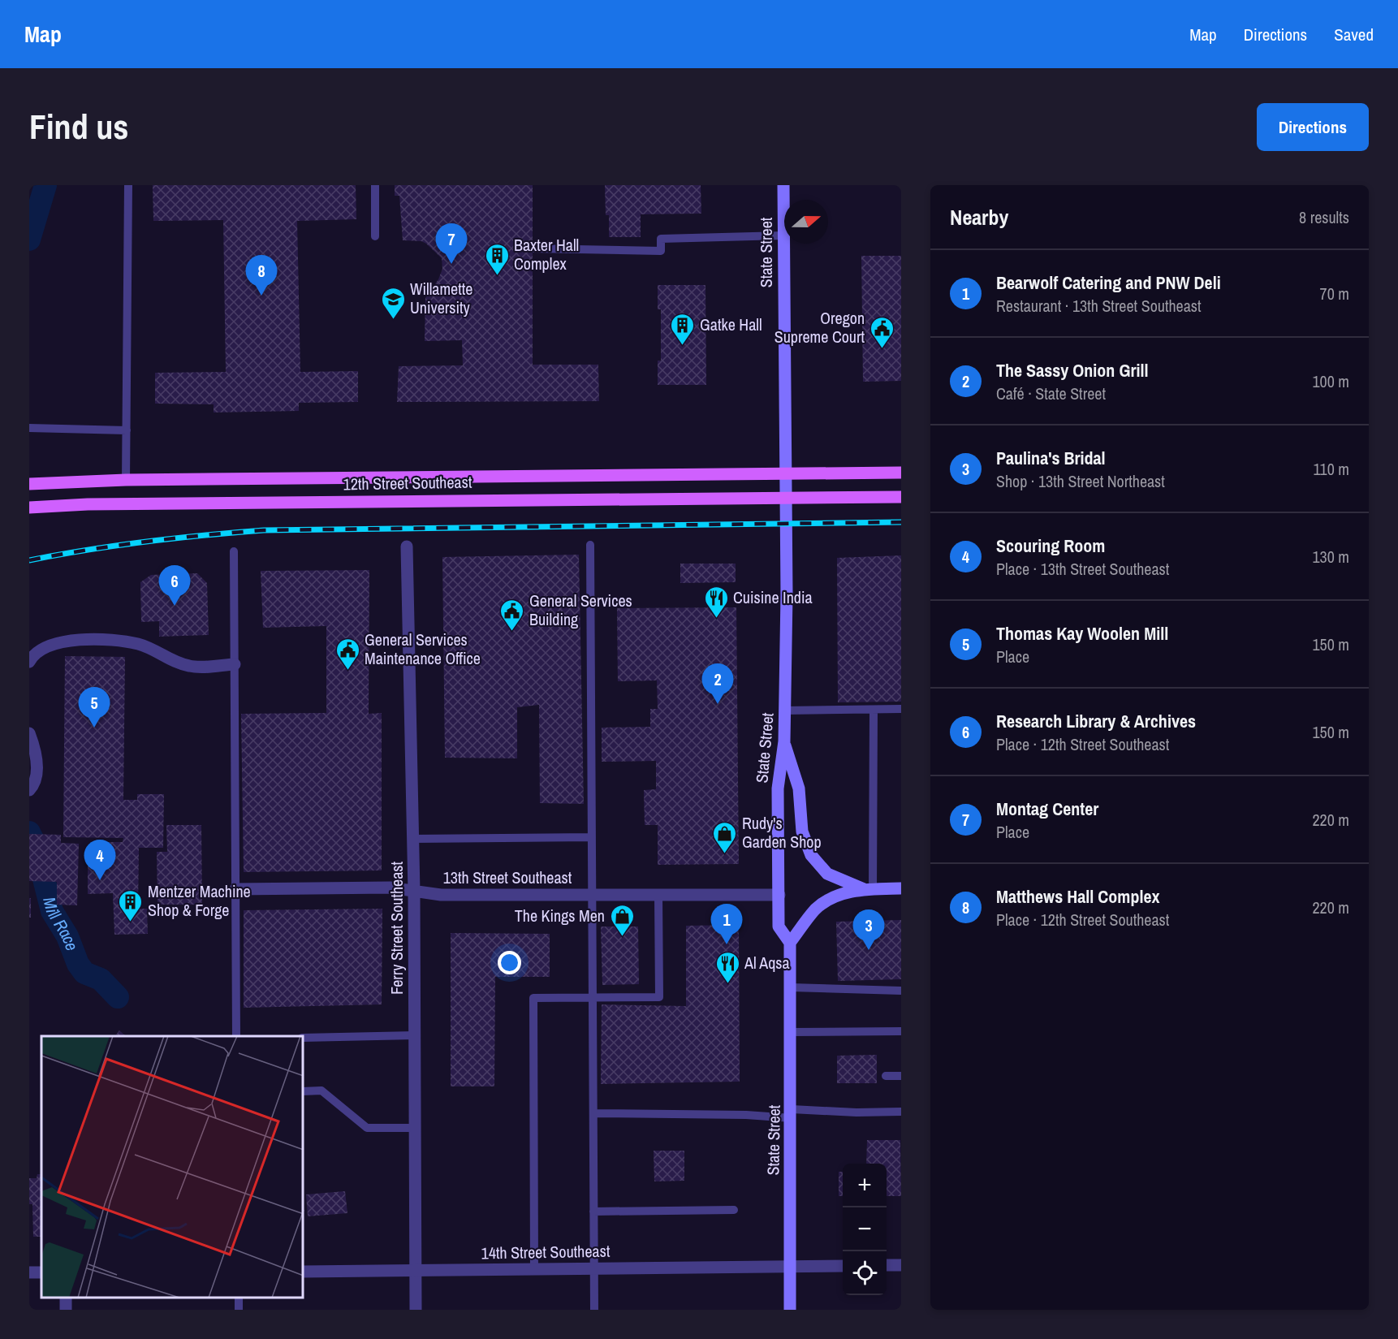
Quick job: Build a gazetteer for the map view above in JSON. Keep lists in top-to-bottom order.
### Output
{
  "streets": {
    "main road": ["State Street", "12th Street Southeast"],
    "street": ["13th Street Southeast", "Ferry Street Southeast", "14th Street Southeast"]
  },
  "crossings": [
    ["State Street", "12th Street Southeast"],
    ["State Street", "13th Street Southeast"],
    ["State Street", "14th Street Southeast"],
    ["13th Street Southeast", "Ferry Street Southeast"],
    ["Ferry Street Southeast", "14th Street Southeast"]
  ],
  "water": ["Mill Race"],
  "places": {
    "building": ["Baxter Hall Complex", "Gatke Hall", "Mentzer Machine Shop & Forge"],
    "school or university": ["Willamette University"],
    "public building": ["Oregon Supreme Court", "General Services Building", "General Services Maintenance Office"],
    "restaurant": ["Cuisine India", "Al Aqsa"],
    "shop": ["Rudy's Garden Shop", "The Kings Men"]
  },
  "north": "right",
  "page": {
    "header": "Map",
    "nav": ["Map", "Directions", "Saved"],
    "buttons": "Directions",
    "title": "Find us",
    "heading": ["Nearby", "8 results"],
    "pins": [
      "7",
      "8",
      "6",
      "2",
      "5",
      "4",
      "1",
      "3"
    ],
    "list": [
      {
        "mark": "1",
        "name": "Bearwolf Catering and PNW Deli",
        "note": "Restaurant · 13th Street Southeast",
        "value": "70 m"
      },
      {
        "mark": "2",
        "name": "The Sassy Onion Grill",
        "note": "Café · State Street",
        "value": "100 m"
      },
      {
        "mark": "3",
        "name": "Paulina's Bridal",
        "note": "Shop · 13th Street Northeast",
        "value": "110 m"
      },
      {
        "mark": "4",
        "name": "Scouring Room",
        "note": "Place · 13th Street Southeast",
        "value": "130 m"
      },
      {
        "mark": "5",
        "name": "Thomas Kay Woolen Mill",
        "note": "Place",
        "value": "150 m"
      },
      {
        "mark": "6",
        "name": "Research Library & Archives",
        "note": "Place · 12th Street Southeast",
        "value": "150 m"
      },
      {
        "mark": "7",
        "name": "Montag Center",
        "note": "Place",
        "value": "220 m"
      },
      {
        "mark": "8",
        "name": "Matthews Hall Complex",
        "note": "Place · 12th Street Southeast",
        "value": "220 m"
      }
    ],
    "map_buttons": ["+", "−"]
  }
}
